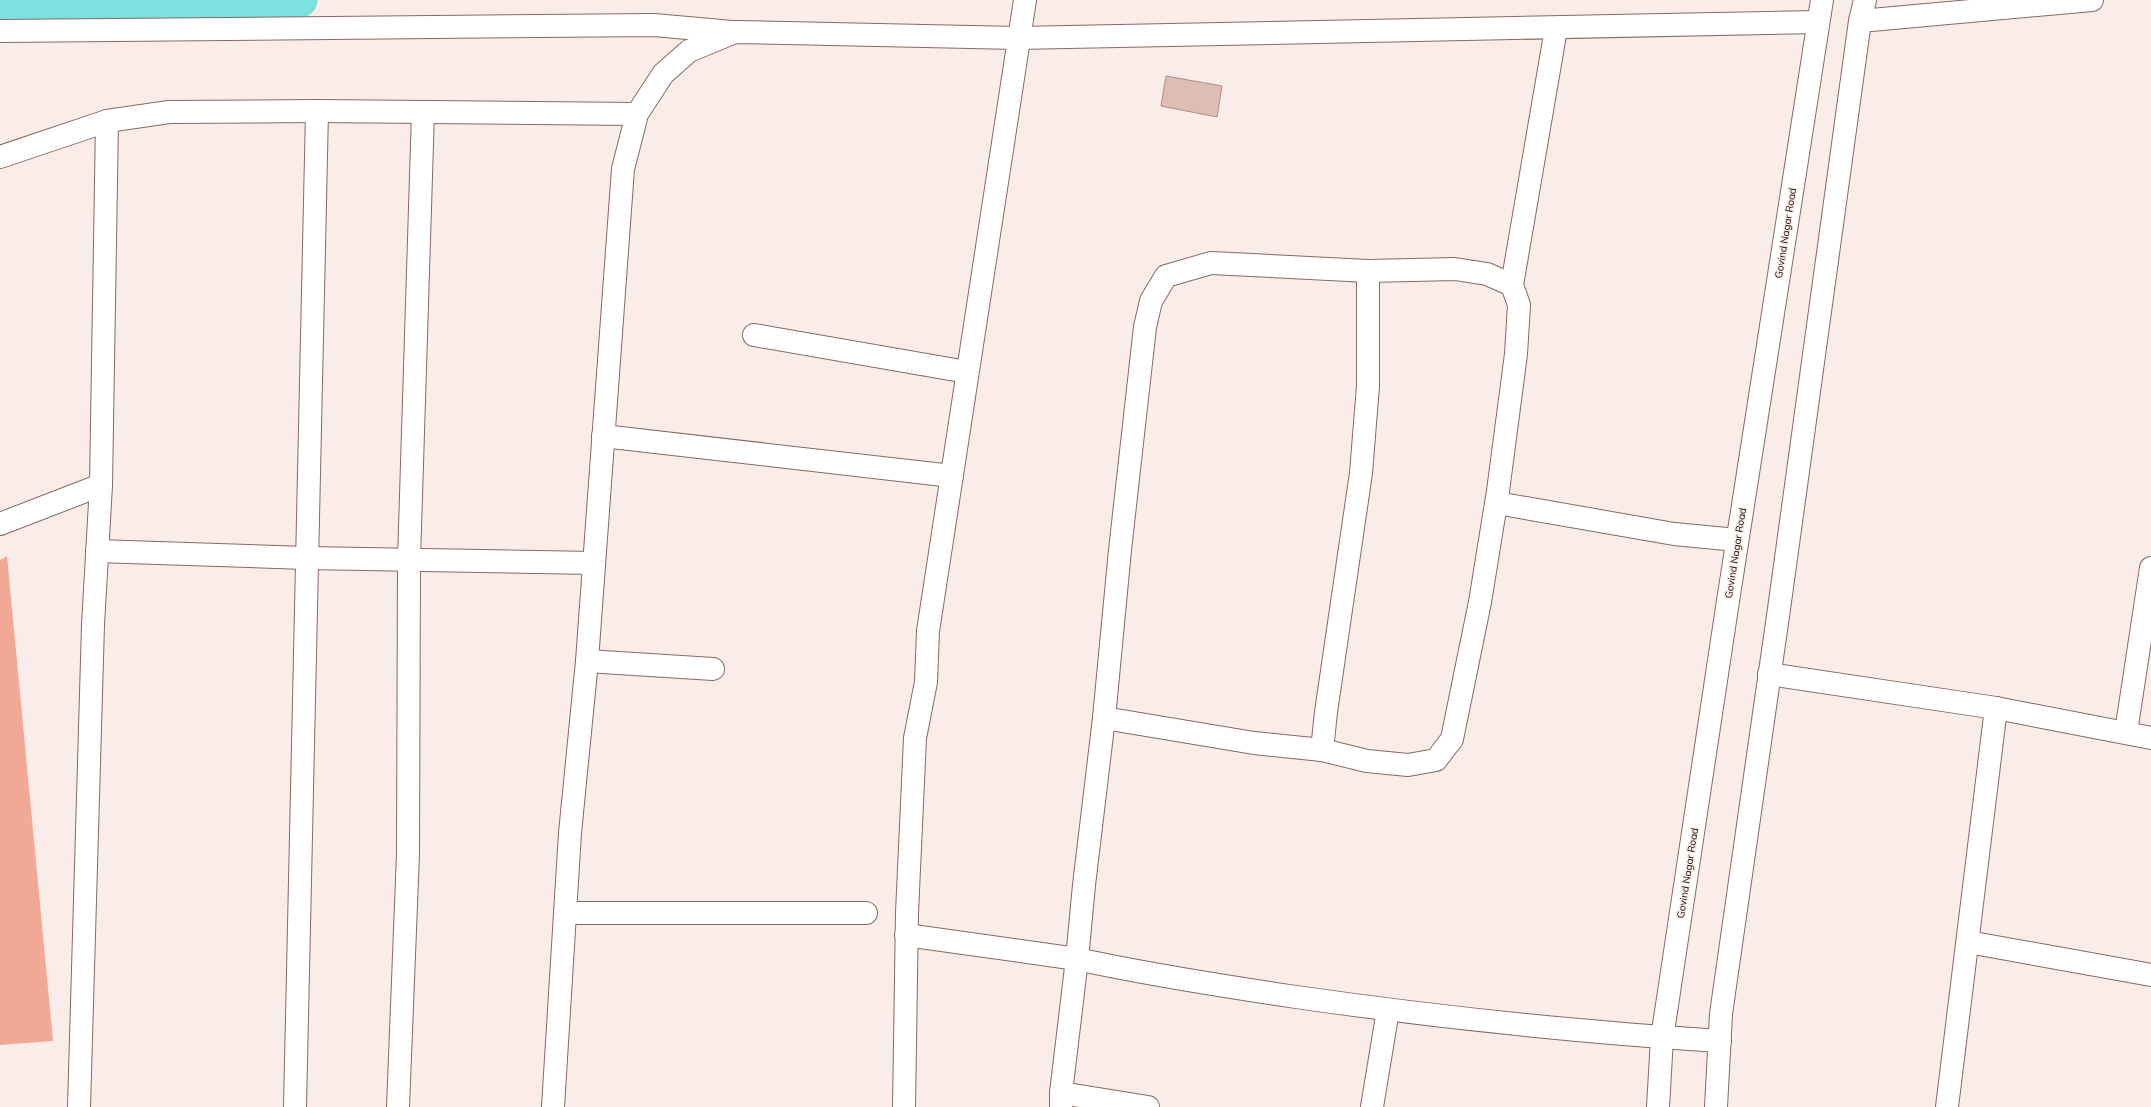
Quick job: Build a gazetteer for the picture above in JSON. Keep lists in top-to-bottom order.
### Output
{
  "streets": {
    "street": ["Govind Nagar Road"]
  }
}
